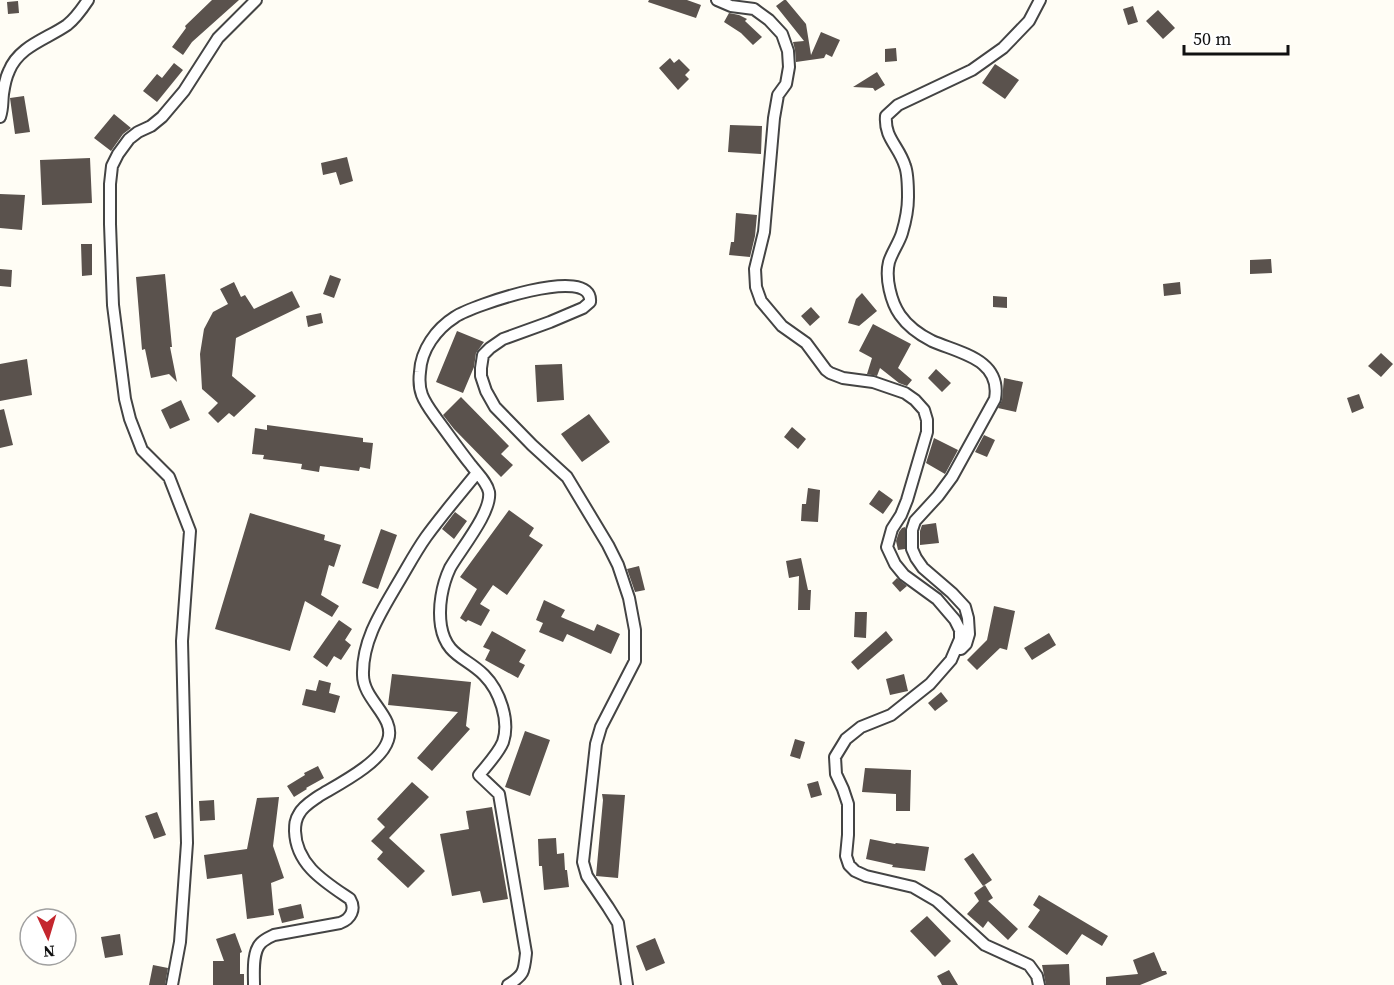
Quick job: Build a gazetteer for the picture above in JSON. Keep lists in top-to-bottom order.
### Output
{
  "scale_bar": "50 m",
  "north": "bottom"
}
